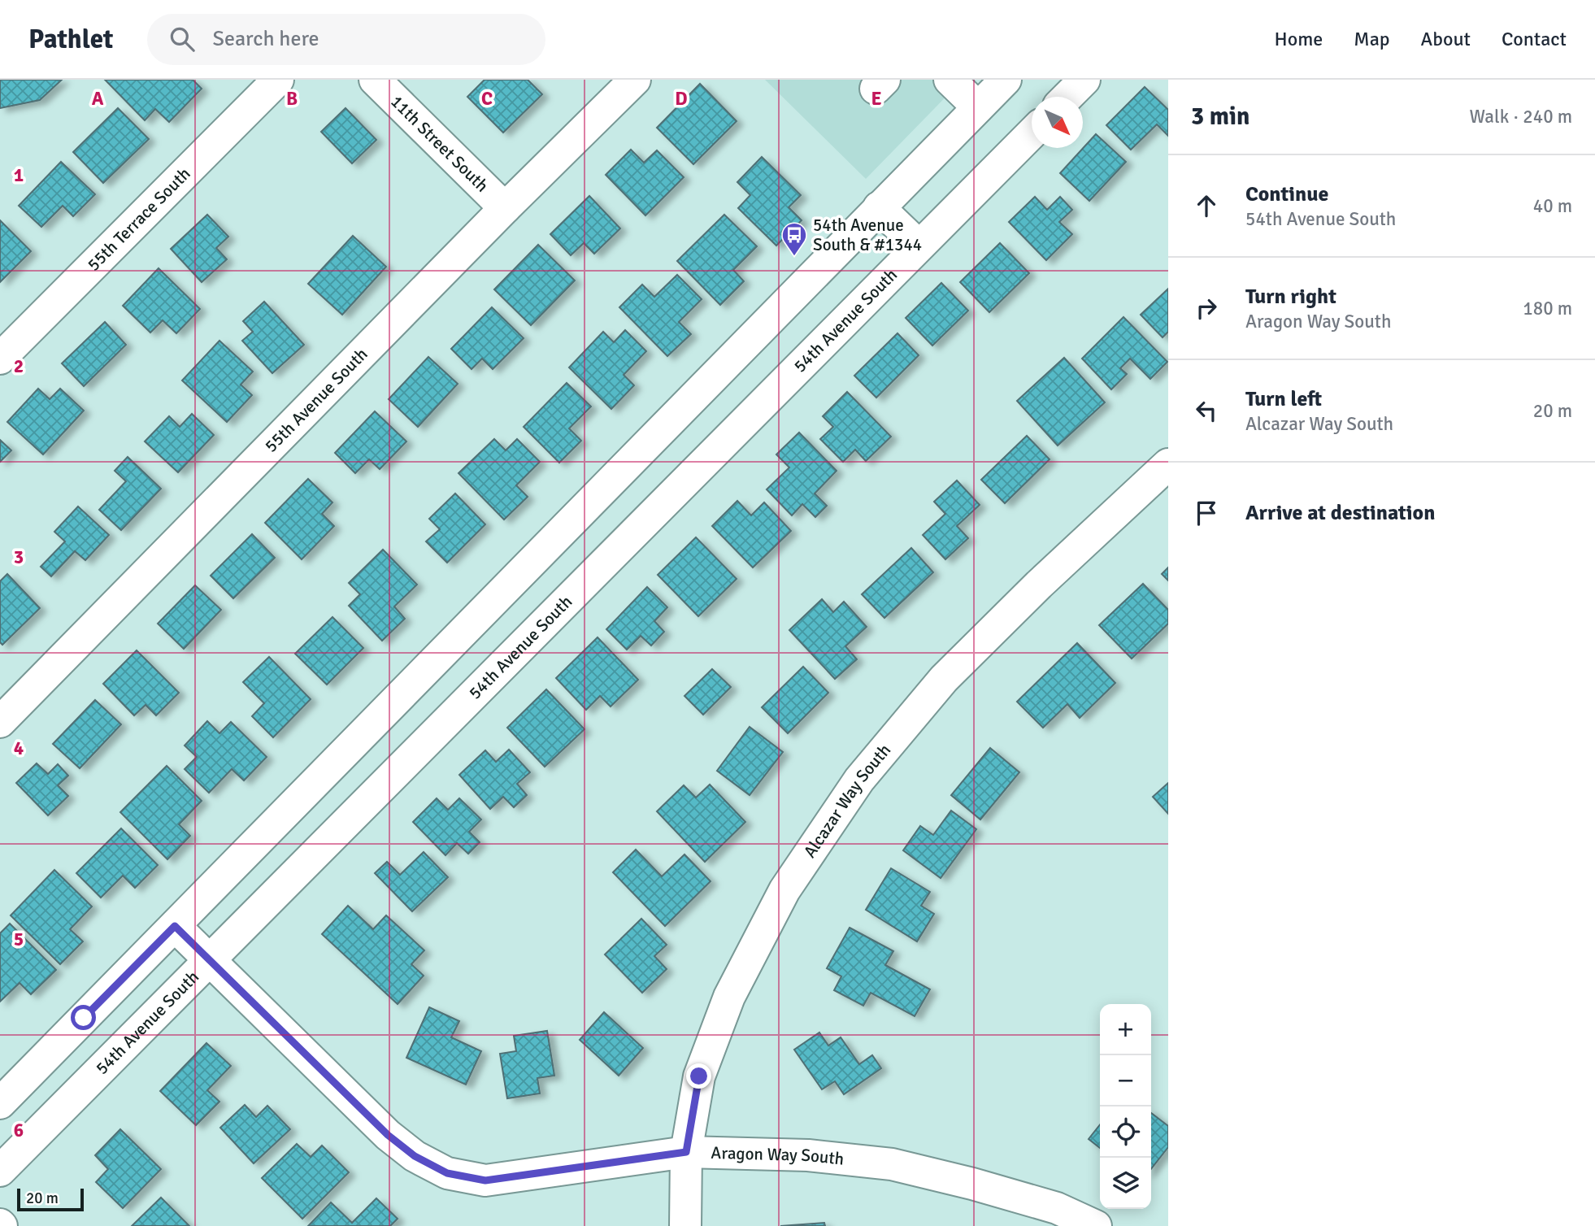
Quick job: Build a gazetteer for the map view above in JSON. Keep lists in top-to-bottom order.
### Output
{
  "streets": {
    "street": [
      "11th Street South",
      "55th Terrace South",
      "54th Avenue South",
      "55th Avenue South",
      "Alcazar Way South",
      "Aragon Way South"
    ]
  },
  "crossings": [
    ["11th Street South", "55th Avenue South"],
    ["54th Avenue South", "Aragon Way South"],
    ["Alcazar Way South", "Aragon Way South"]
  ],
  "places": {
    "bus stop": ["54th Avenue South & #1344"]
  },
  "scale_bar": "20 m",
  "north": "bottom right",
  "page": {
    "header": "Pathlet",
    "search": "Search here",
    "nav": [
      "Home",
      "Map",
      "About",
      "Contact"
    ],
    "heading": ["3 min", "Walk · 240 m"],
    "list": [
      ["Continue", "54th Avenue South", "40 m"],
      ["Turn right", "Aragon Way South", "180 m"],
      ["Turn left", "Alcazar Way South", "20 m"],
      "Arrive at destination"
    ],
    "map_buttons": ["+", "−"],
    "scale": "20 m"
  },
  "grid": {
    "columns": [
      "A",
      "B",
      "C",
      "D",
      "E"
    ],
    "rows": [
      "1",
      "2",
      "3",
      "4",
      "5",
      "6"
    ]
  }
}
